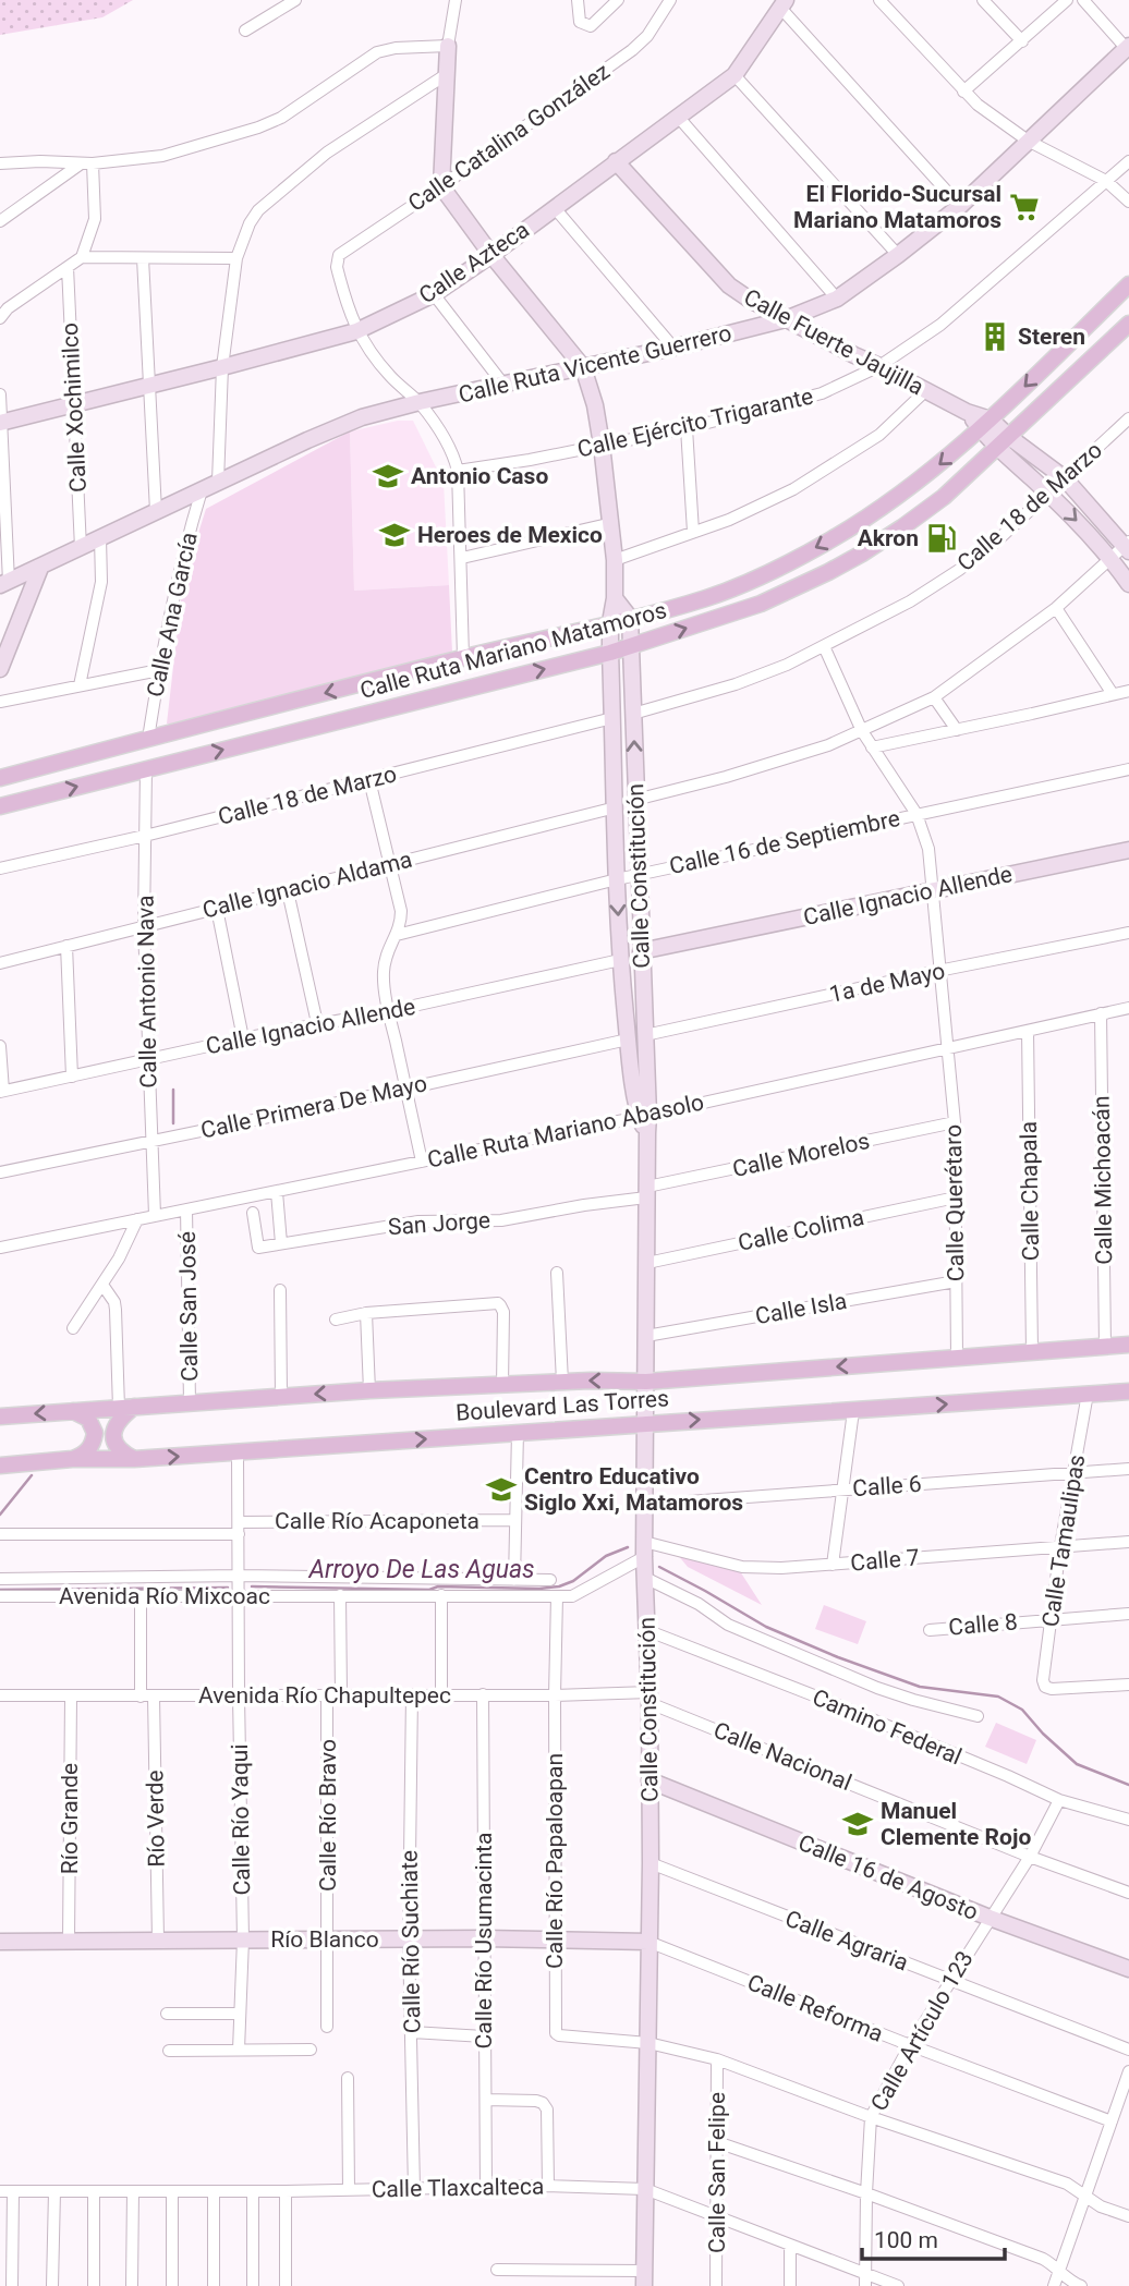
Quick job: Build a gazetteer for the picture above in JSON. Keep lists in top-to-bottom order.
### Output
{
  "streets": {
    "main road": [
      "Calle Azteca",
      "Calle Fuerte Jaujilla",
      "Calle Ruta Vicente Guerrero",
      "Calle Ruta Mariano Matamoros",
      "Calle Constitución",
      "Calle Ignacio Allende",
      "Boulevard Las Torres",
      "Calle 16 de Agosto",
      "Río Blanco"
    ],
    "street": [
      "Calle Catalina González",
      "Calle Xochimilco",
      "Calle Ejército Trigarante",
      "Calle 18 de Marzo",
      "Calle Ana García",
      "Calle 16 de Septiembre",
      "Calle Ignacio Aldama",
      "1a de Mayo",
      "Calle Antonio Nava",
      "Calle Primera De Mayo",
      "Calle Ruta Mariano Abasolo",
      "Calle Morelos",
      "Calle Michoacán",
      "Calle Chapala",
      "Calle Querétaro",
      "San Jorge",
      "Calle Colima",
      "Calle San José",
      "Calle Isla",
      "Calle 6",
      "Calle Río Acaponeta",
      "Calle Tamaulipas",
      "Calle 7",
      "Avenida Río Mixcoac",
      "Calle 8",
      "Avenida Río Chapultepec",
      "Camino Federal",
      "Calle Nacional",
      "Calle Río Bravo",
      "Río Grande",
      "Río Verde",
      "Calle Río Yaqui",
      "Calle Río Papaloapan",
      "Calle Río Usumacinta",
      "Calle Agraria",
      "Calle Río Suchiate",
      "Calle Reforma",
      "Calle Artículo 123",
      "Calle San Felipe",
      "Calle Tlaxcalteca"
    ]
  },
  "crossings": [
    ["Calle Catalina González", "Calle Azteca"],
    ["Calle Azteca", "Calle Fuerte Jaujilla"],
    ["Calle Azteca", "Calle Xochimilco"],
    ["Calle Azteca", "Calle Ana García"],
    ["Calle Fuerte Jaujilla", "Calle Ruta Vicente Guerrero"],
    ["Calle Fuerte Jaujilla", "Calle Ejército Trigarante"],
    ["Calle Fuerte Jaujilla", "Calle 18 de Marzo"],
    ["Calle Fuerte Jaujilla", "Calle Ruta Mariano Matamoros"],
    ["Calle Ruta Vicente Guerrero", "Calle Xochimilco"],
    ["Calle Ruta Vicente Guerrero", "Calle Ana García"],
    ["Calle Ruta Vicente Guerrero", "Calle Constitución"],
    ["Calle Ejército Trigarante", "Calle Constitución"],
    ["Calle 18 de Marzo", "Calle Constitución"],
    ["Calle 18 de Marzo", "Calle Antonio Nava"],
    ["Calle 18 de Marzo", "Calle Querétaro"],
    ["Calle Ana García", "Calle Ruta Mariano Matamoros"],
    ["Calle Ruta Mariano Matamoros", "Calle Constitución"],
    ["Calle Ruta Mariano Matamoros", "Calle Antonio Nava"],
    ["Calle 16 de Septiembre", "Calle Constitución"],
    ["Calle 16 de Septiembre", "Calle Querétaro"],
    ["Calle Constitución", "Calle Ignacio Aldama"],
    ["Calle Constitución", "Calle Ignacio Allende"],
    ["Calle Constitución", "1a de Mayo"],
    ["Calle Constitución", "Calle Primera De Mayo"],
    ["Calle Constitución", "Calle Ruta Mariano Abasolo"],
    ["Calle Constitución", "Calle Morelos"],
    ["Calle Constitución", "San Jorge"],
    ["Calle Constitución", "Calle Colima"],
    ["Calle Constitución", "Calle Isla"],
    ["Calle Constitución", "Boulevard Las Torres"],
    ["Calle Constitución", "Calle 6"],
    ["Calle Constitución", "Calle 7"],
    ["Calle Constitución", "Avenida Río Mixcoac"],
    ["Calle Constitución", "Avenida Río Chapultepec"],
    ["Calle Constitución", "Camino Federal"],
    ["Calle Constitución", "Calle Nacional"],
    ["Calle Constitución", "Calle Río Papaloapan"],
    ["Calle Constitución", "Calle 16 de Agosto"],
    ["Calle Constitución", "Río Blanco"],
    ["Calle Constitución", "Calle Agraria"],
    ["Calle Constitución", "Calle Reforma"],
    ["Calle Constitución", "Calle Tlaxcalteca"],
    ["Calle Ignacio Aldama", "Calle Antonio Nava"],
    ["Calle Ignacio Allende", "Calle Antonio Nava"],
    ["Calle Ignacio Allende", "Calle Querétaro"],
    ["1a de Mayo", "Calle Querétaro"],
    ["Calle Antonio Nava", "Calle Primera De Mayo"],
    ["Calle Antonio Nava", "Calle Ruta Mariano Abasolo"],
    ["Calle Ruta Mariano Abasolo", "Calle Michoacán"],
    ["Calle Ruta Mariano Abasolo", "Calle Chapala"],
    ["Calle Ruta Mariano Abasolo", "Calle Querétaro"],
    ["Calle Ruta Mariano Abasolo", "Calle San José"],
    ["Calle Morelos", "Calle Querétaro"],
    ["Calle Morelos", "San Jorge"],
    ["Calle Michoacán", "Boulevard Las Torres"],
    ["Calle Chapala", "Boulevard Las Torres"],
    ["Calle Querétaro", "Calle Colima"],
    ["Calle Querétaro", "Calle Isla"],
    ["Calle Querétaro", "Boulevard Las Torres"],
    ["Calle San José", "Boulevard Las Torres"],
    ["Boulevard Las Torres", "Calle Tamaulipas"],
    ["Boulevard Las Torres", "Calle Río Yaqui"],
    ["Calle 6", "Calle Tamaulipas"],
    ["Calle Río Acaponeta", "Calle Río Yaqui"],
    ["Calle Tamaulipas", "Calle 7"],
    ["Calle Tamaulipas", "Calle 8"],
    ["Calle 7", "Avenida Río Mixcoac"],
    ["Avenida Río Mixcoac", "Calle Río Yaqui"],
    ["Avenida Río Mixcoac", "Calle Río Papaloapan"],
    ["Avenida Río Chapultepec", "Calle Nacional"],
    ["Avenida Río Chapultepec", "Calle Río Bravo"],
    ["Avenida Río Chapultepec", "Río Grande"],
    ["Avenida Río Chapultepec", "Río Verde"],
    ["Avenida Río Chapultepec", "Calle Río Yaqui"],
    ["Avenida Río Chapultepec", "Calle Río Papaloapan"],
    ["Avenida Río Chapultepec", "Calle Río Usumacinta"],
    ["Avenida Río Chapultepec", "Calle Río Suchiate"],
    ["Camino Federal", "Calle Artículo 123"],
    ["Calle Nacional", "Calle Artículo 123"],
    ["Calle Río Bravo", "Río Blanco"],
    ["Río Grande", "Río Blanco"],
    ["Río Verde", "Río Blanco"],
    ["Calle Río Yaqui", "Río Blanco"],
    ["Calle Río Papaloapan", "Río Blanco"],
    ["Calle 16 de Agosto", "Calle Artículo 123"],
    ["Río Blanco", "Calle Río Usumacinta"],
    ["Río Blanco", "Calle Río Suchiate"],
    ["Río Blanco", "Calle Reforma"],
    ["Calle Río Usumacinta", "Calle Tlaxcalteca"],
    ["Calle Agraria", "Calle Artículo 123"],
    ["Calle Río Suchiate", "Calle Tlaxcalteca"],
    ["Calle Reforma", "Calle Artículo 123"],
    ["Calle Artículo 123", "Calle Tlaxcalteca"],
    ["Calle San Felipe", "Calle Tlaxcalteca"]
  ],
  "water": ["Arroyo De Las Aguas"],
  "places": {
    "supermarket": ["El Florido-Sucursal Mariano Matamoros"],
    "building": ["Steren"],
    "school or university": [
      "Antonio Caso",
      "Heroes de Mexico",
      "Centro Educativo Siglo Xxi, Matamoros",
      "Manuel Clemente Rojo"
    ],
    "fuel station": ["Akron"]
  },
  "scale_bar": "100 m"
}
